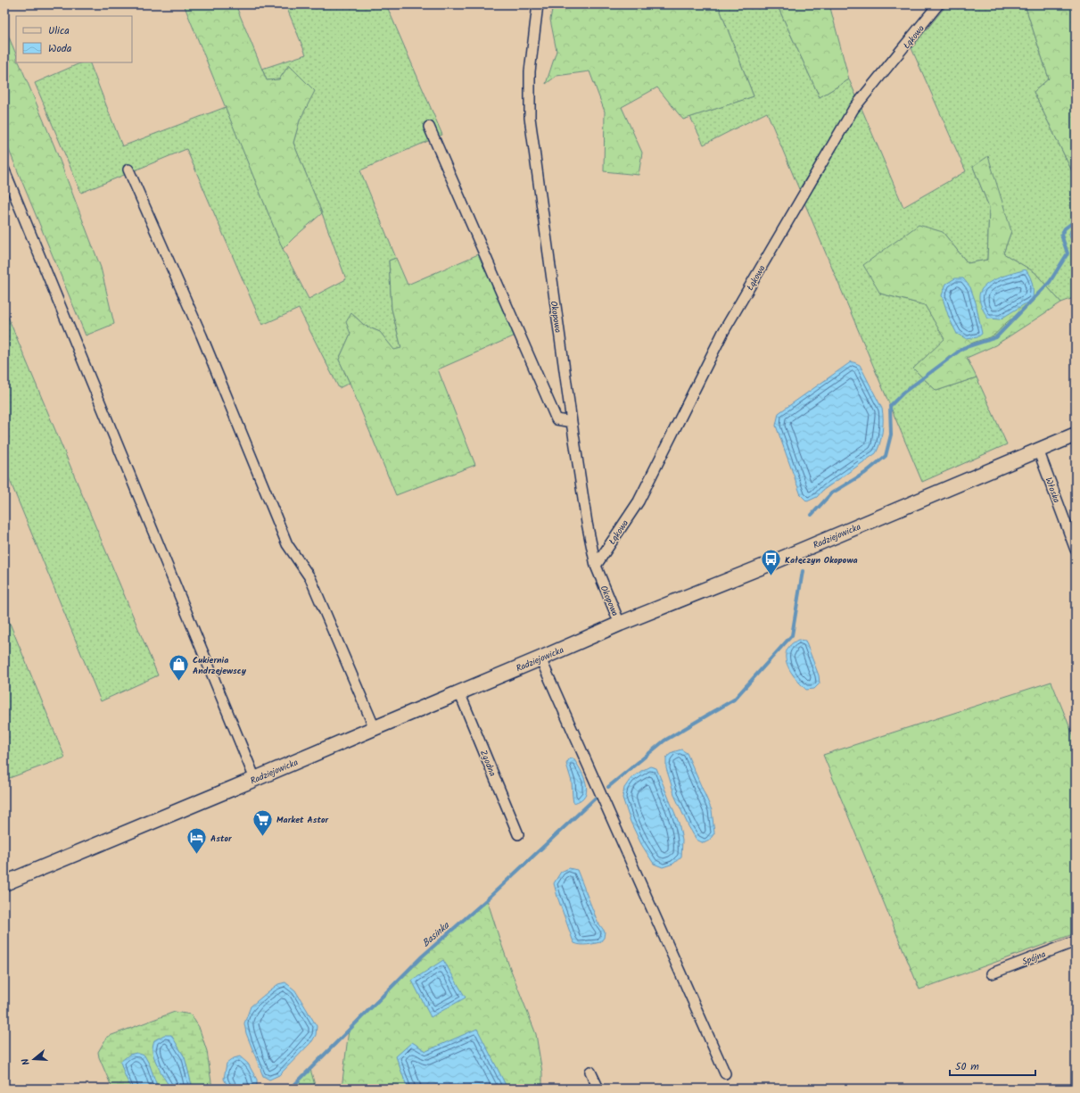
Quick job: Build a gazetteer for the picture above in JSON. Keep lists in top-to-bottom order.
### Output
{
  "streets": {
    "main road": ["Radziejowicka"],
    "street": [
      "Łąkowa",
      "Okopowa",
      "Włoska",
      "Zgodna",
      "Spójna"
    ]
  },
  "crossings": [
    ["Łąkowa", "Okopowa"],
    ["Okopowa", "Radziejowicka"],
    ["Włoska", "Radziejowicka"],
    ["Radziejowicka", "Zgodna"]
  ],
  "water": ["Basinka"],
  "places": {
    "bus stop": ["Kałęczyn Okopowa"],
    "shop": ["Cukiernia Andrzejewscy"],
    "supermarket": ["Market Astor"],
    "hotel": ["Astor"]
  },
  "legend": ["Ulica", "Woda"],
  "scale_bar": "50 m",
  "north": "left"
}
